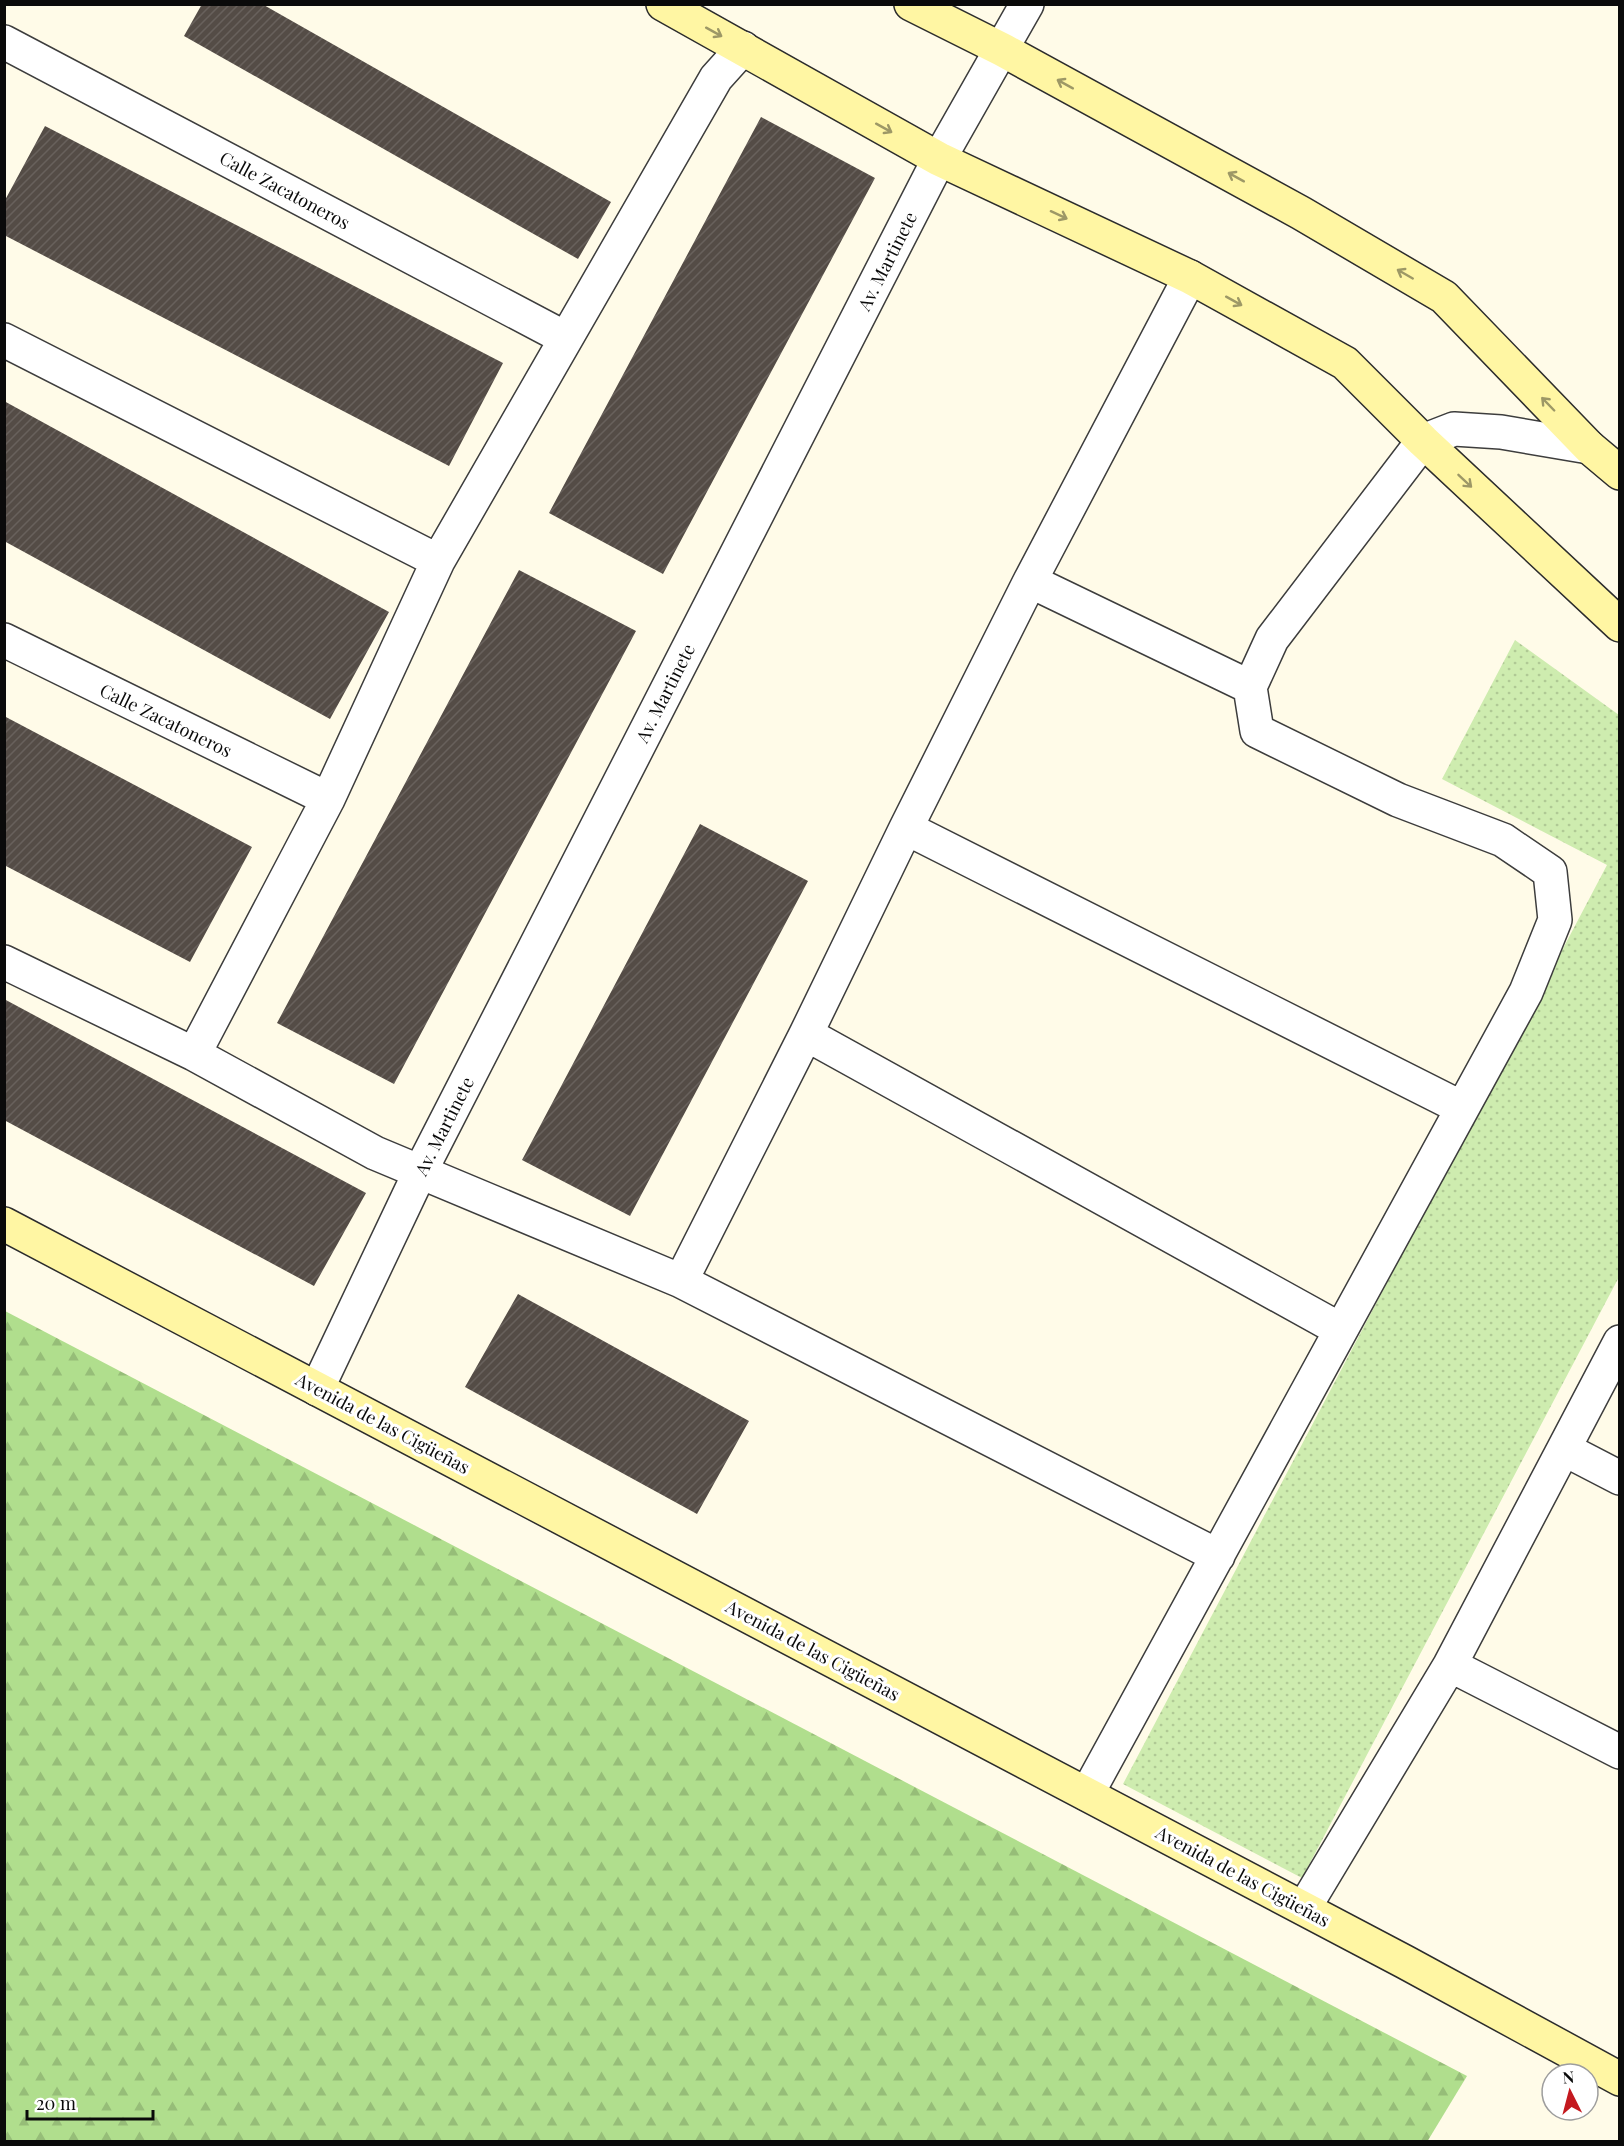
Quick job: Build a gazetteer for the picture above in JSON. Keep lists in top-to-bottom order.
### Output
{
  "streets": {
    "street": ["Calle Zacatoneros", "Av. Martinete", "Avenida de las Cigüeñas"]
  },
  "crossings": [
    ["Av. Martinete", "Avenida de las Cigüeñas"]
  ],
  "scale_bar": "20 m",
  "north": "top"
}
